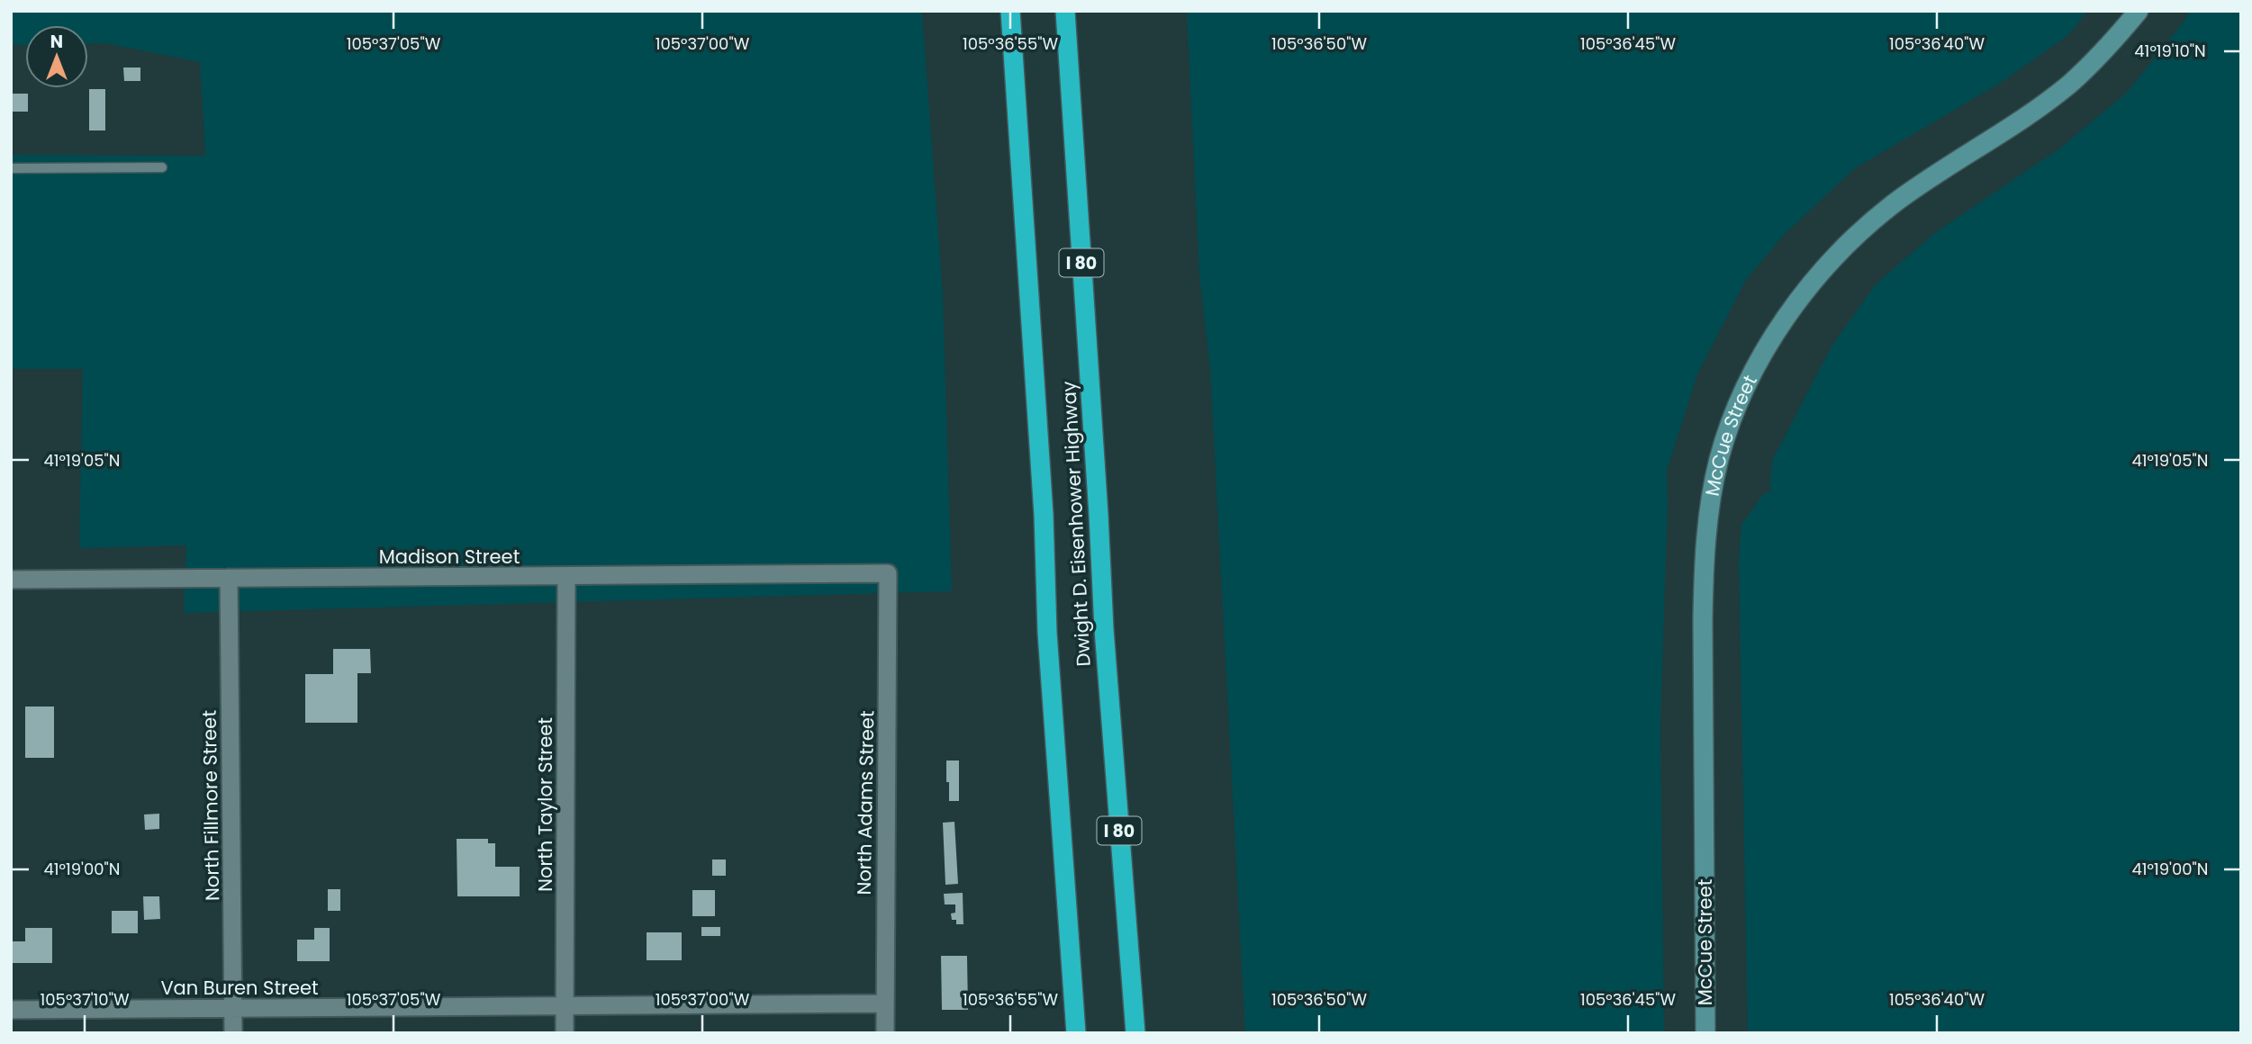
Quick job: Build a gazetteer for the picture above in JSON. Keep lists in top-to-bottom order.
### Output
{
  "streets": {
    "highway": ["I 80", "Dwight D. Eisenhower Highway"],
    "main road": ["McCue Street"],
    "street": [
      "Madison Street",
      "North Adams Street",
      "North Taylor Street",
      "North Fillmore Street",
      "Van Buren Street"
    ]
  },
  "crossings": [
    ["Madison Street", "North Adams Street"],
    ["Madison Street", "North Taylor Street"],
    ["Madison Street", "North Fillmore Street"],
    ["North Adams Street", "Van Buren Street"],
    ["North Taylor Street", "Van Buren Street"],
    ["North Fillmore Street", "Van Buren Street"]
  ],
  "north": "top",
  "coordinates": [
    "105°37'05\"W",
    "105°37'00\"W",
    "105°36'55\"W",
    "105°36'50\"W",
    "105°36'45\"W",
    "105°36'40\"W",
    "41°19'10\"N",
    "41°19'05\"N",
    "41°19'00\"N",
    "105°37'10\"W"
  ]
}
